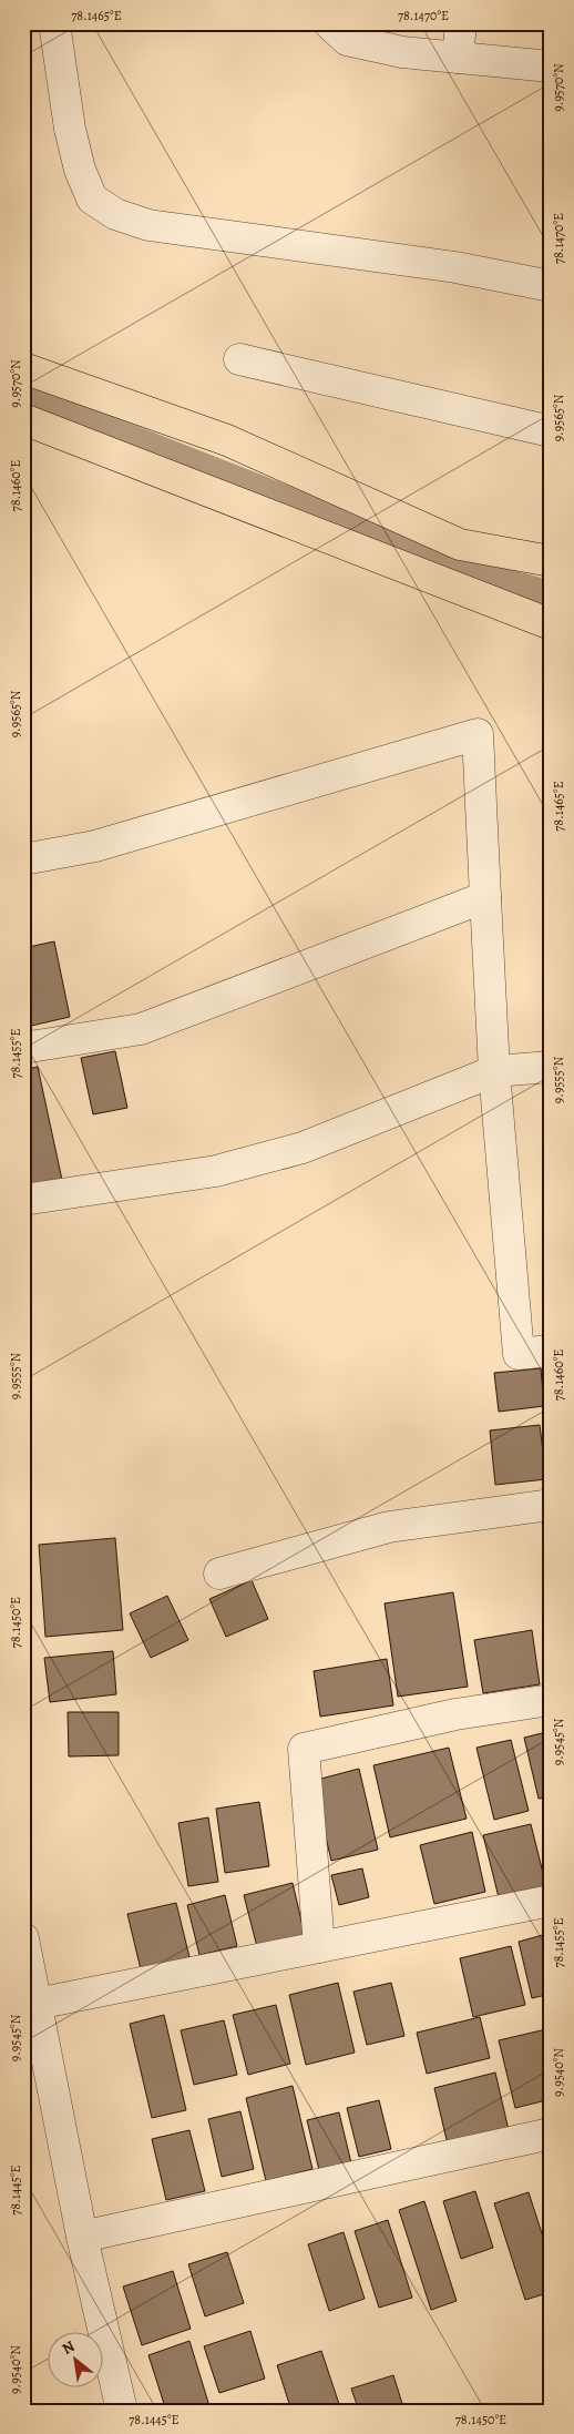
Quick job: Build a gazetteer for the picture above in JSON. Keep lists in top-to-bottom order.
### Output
{
  "north": "top left",
  "coordinates": [
    "78.1465°E",
    "78.1470°E",
    "9.9570°N",
    "9.9565°N",
    "78.1460°E",
    "78.1455°E",
    "9.9555°N",
    "78.1450°E",
    "9.9545°N",
    "9.9540°N",
    "78.1445°E"
  ]
}
